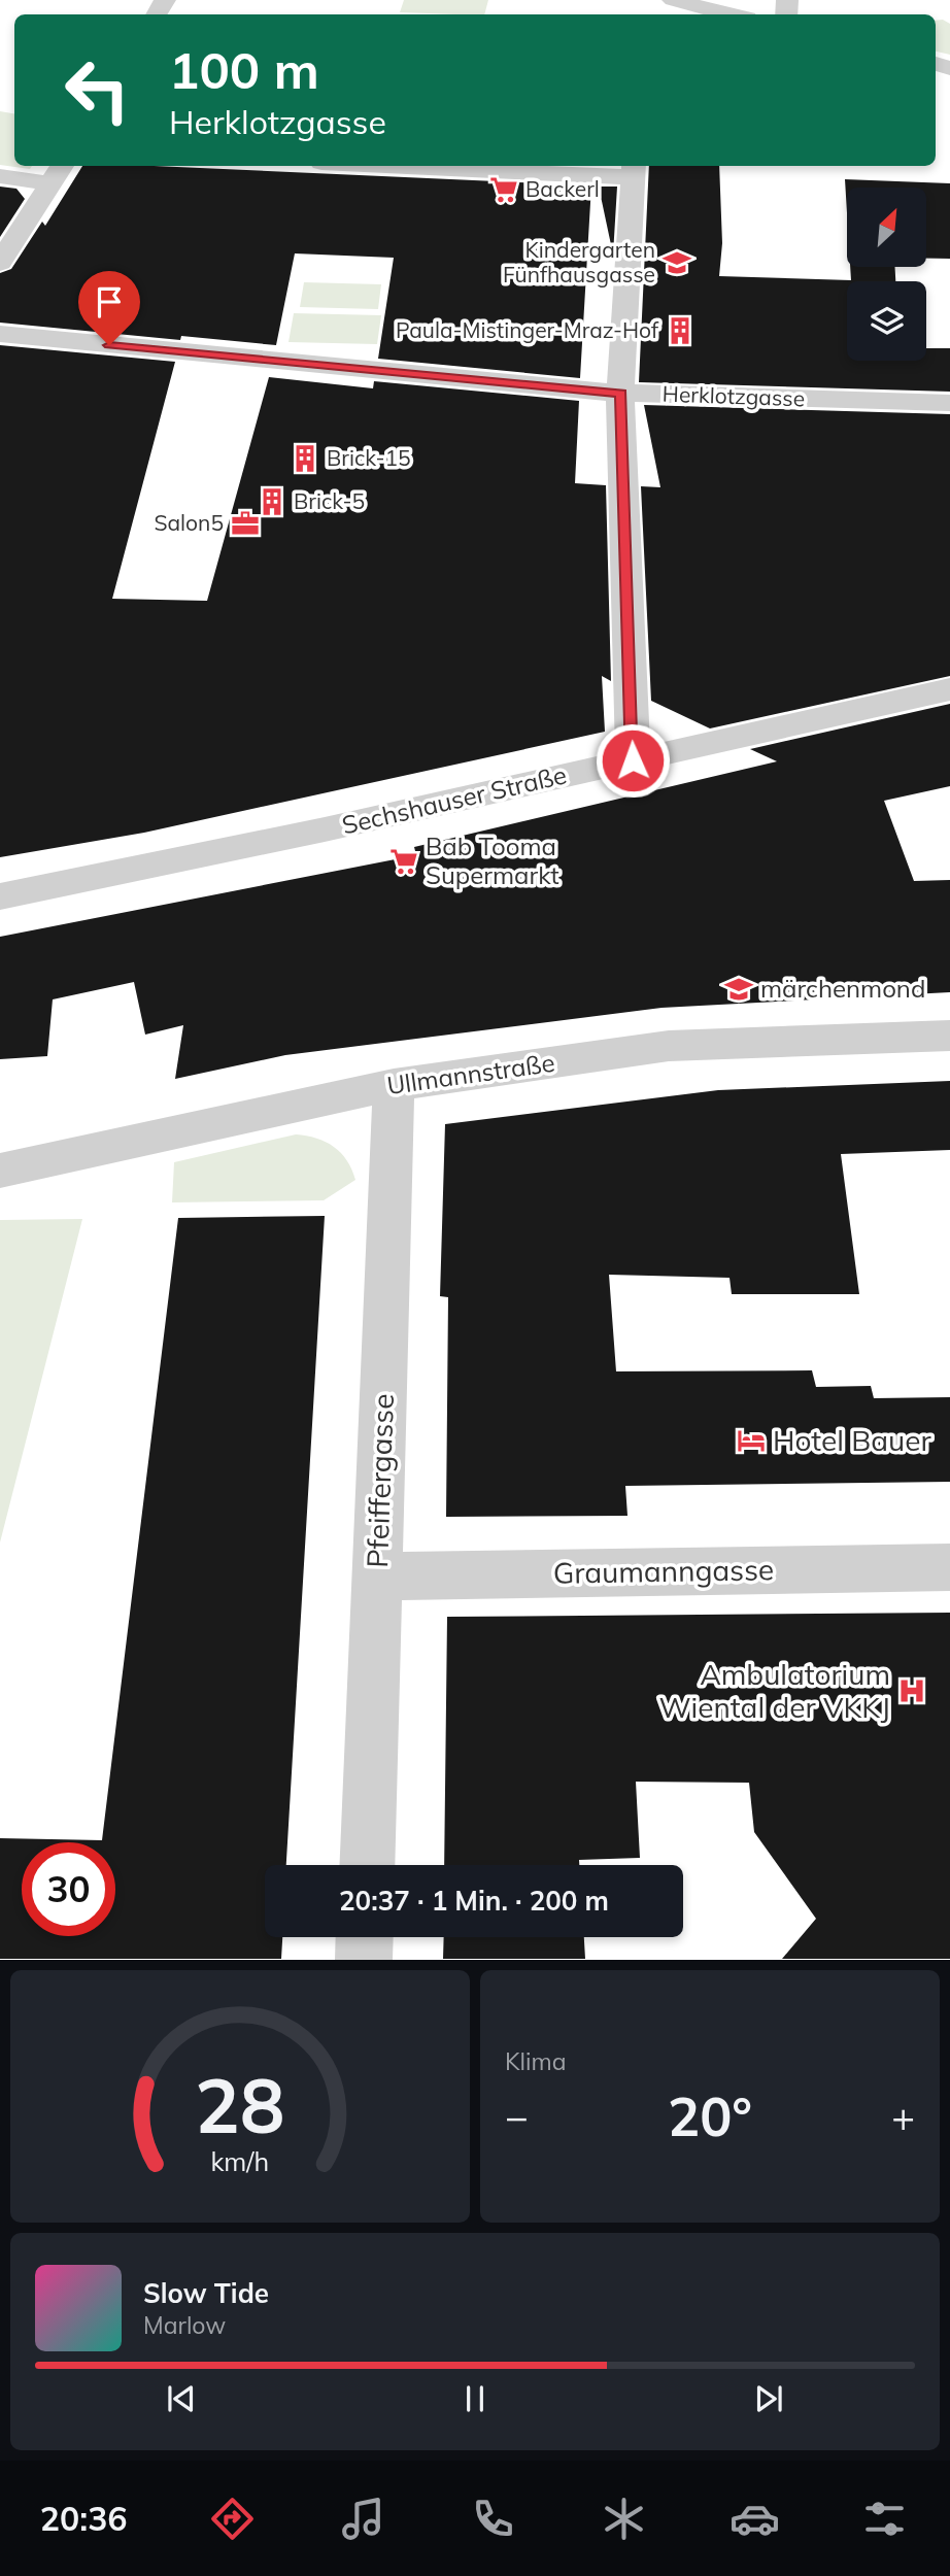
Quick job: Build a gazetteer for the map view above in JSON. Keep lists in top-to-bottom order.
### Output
{
  "streets": {
    "street": [
      "Herklotzgasse",
      "Sechshauser Straße",
      "Ullmannstraße",
      "Pfeiffergasse",
      "Graumanngasse"
    ]
  },
  "crossings": [
    ["Ullmannstraße", "Pfeiffergasse"],
    ["Pfeiffergasse", "Graumanngasse"]
  ],
  "places": {
    "supermarket": ["Backerl", "Bab Tooma Supermarkt"],
    "school or university": ["Kindergarten Fünfhausgasse", "märchenmond"],
    "building": ["Paula-Mistinger-Mraz-Hof", "Brick-15", "Brick-5"],
    "office": ["Salon5"],
    "hotel": ["Hotel Bauer"],
    "hospital": ["Ambulatorium Wiental der VKKJ"]
  },
  "north": "top right",
  "page": {
    "turn": ["100 m", "Herklotzgasse"],
    "limit": "30",
    "trip": "20:37 · 1 Min. · 200 m",
    "tile": "Klima",
    "heat": ["−", "20°", "+"],
    "song": ["Slow Tide", "Marlow"],
    "tabs": "20:36",
    "gauge": ["28", "km/h"]
  }
}
